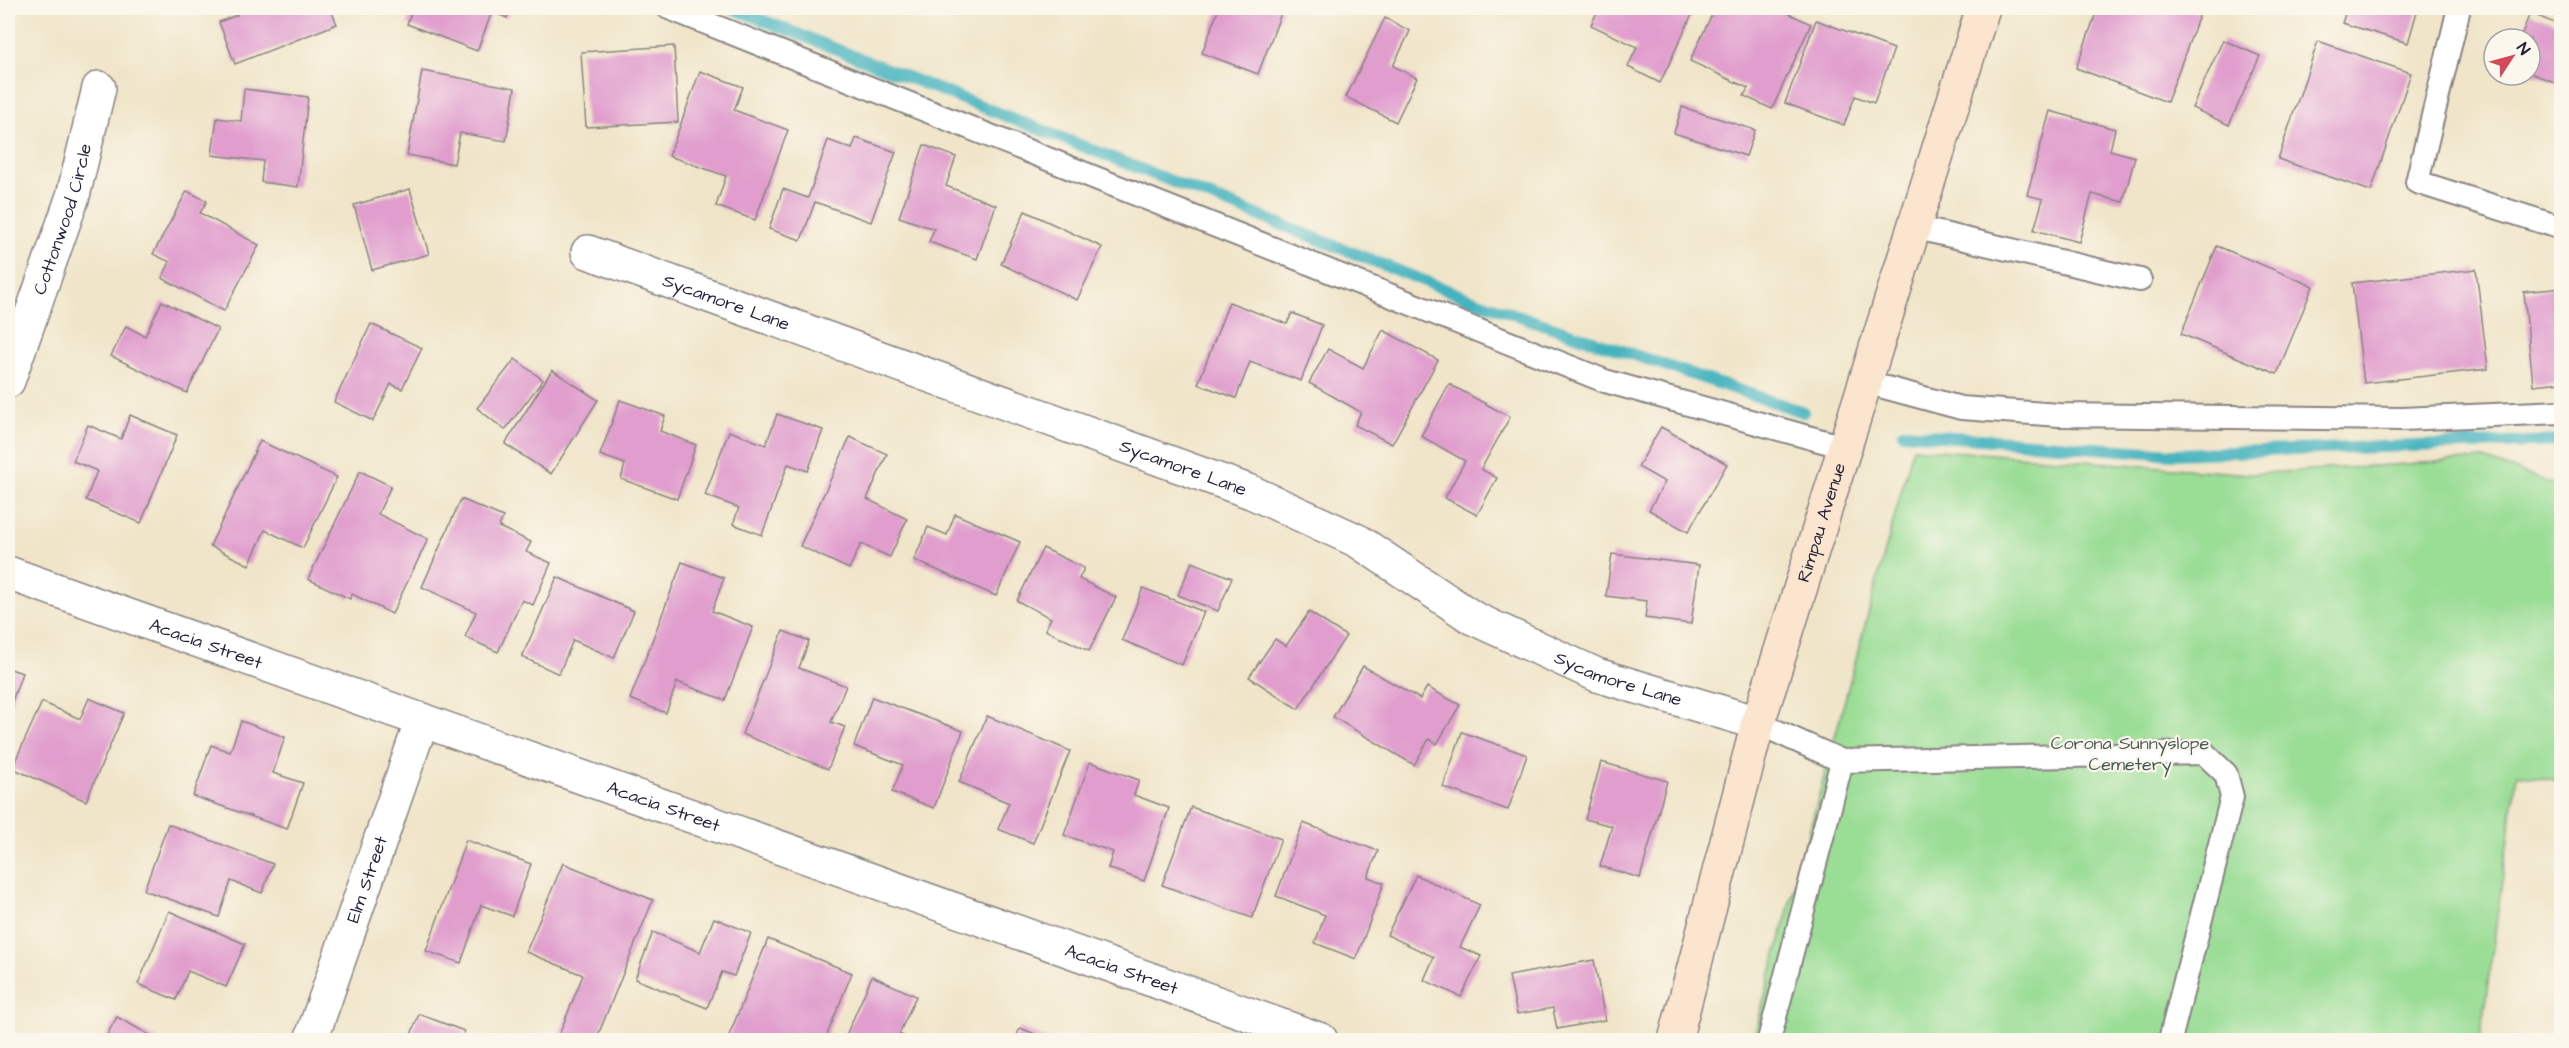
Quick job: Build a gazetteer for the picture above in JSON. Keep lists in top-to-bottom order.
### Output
{
  "streets": {
    "main road": ["Rimpau Avenue"],
    "street": [
      "Cottonwood Circle",
      "Sycamore Lane",
      "Acacia Street",
      "Elm Street"
    ]
  },
  "crossings": [
    ["Sycamore Lane", "Rimpau Avenue"],
    ["Acacia Street", "Elm Street"]
  ],
  "parks": ["Corona Sunnyslope Cemetery"],
  "north": "top right"
}
